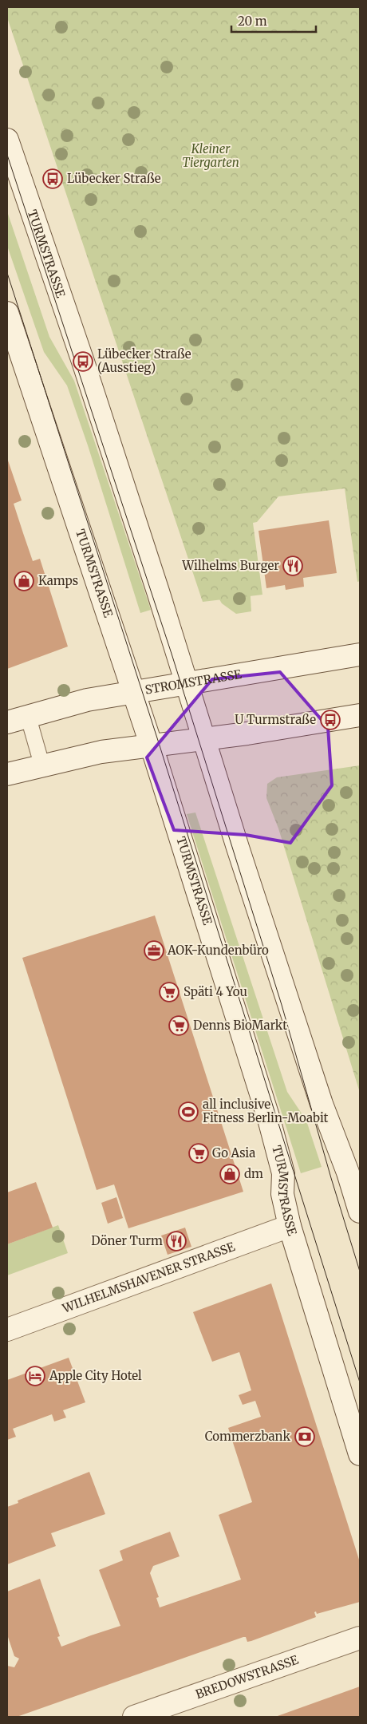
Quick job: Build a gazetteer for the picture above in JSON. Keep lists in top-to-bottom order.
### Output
{
  "streets": {
    "main road": [
      "TURMSTRASSE",
      "STROMSTRASSE",
      "WILHELMSHAVENER STRASSE",
      "BREDOWSTRASSE"
    ]
  },
  "crossings": [
    ["TURMSTRASSE", "STROMSTRASSE"],
    ["TURMSTRASSE", "WILHELMSHAVENER STRASSE"]
  ],
  "parks": ["Kleiner Tiergarten"],
  "places": {
    "bus stop": ["Lübecker Straße", "Lübecker Straße (Ausstieg)", "U Turmstraße"],
    "restaurant": ["Wilhelms Burger", "Döner Turm"],
    "shop": ["Kamps", "dm"],
    "office": ["AOK-Kundenbüro"],
    "supermarket": ["Späti 4 You", "Denns BioMarkt", "Go Asia"],
    "sports": ["all inclusive Fitness Berlin-Moabit"],
    "hotel": ["Apple City Hotel"],
    "bank": ["Commerzbank"]
  },
  "scale_bar": "20 m"
}
